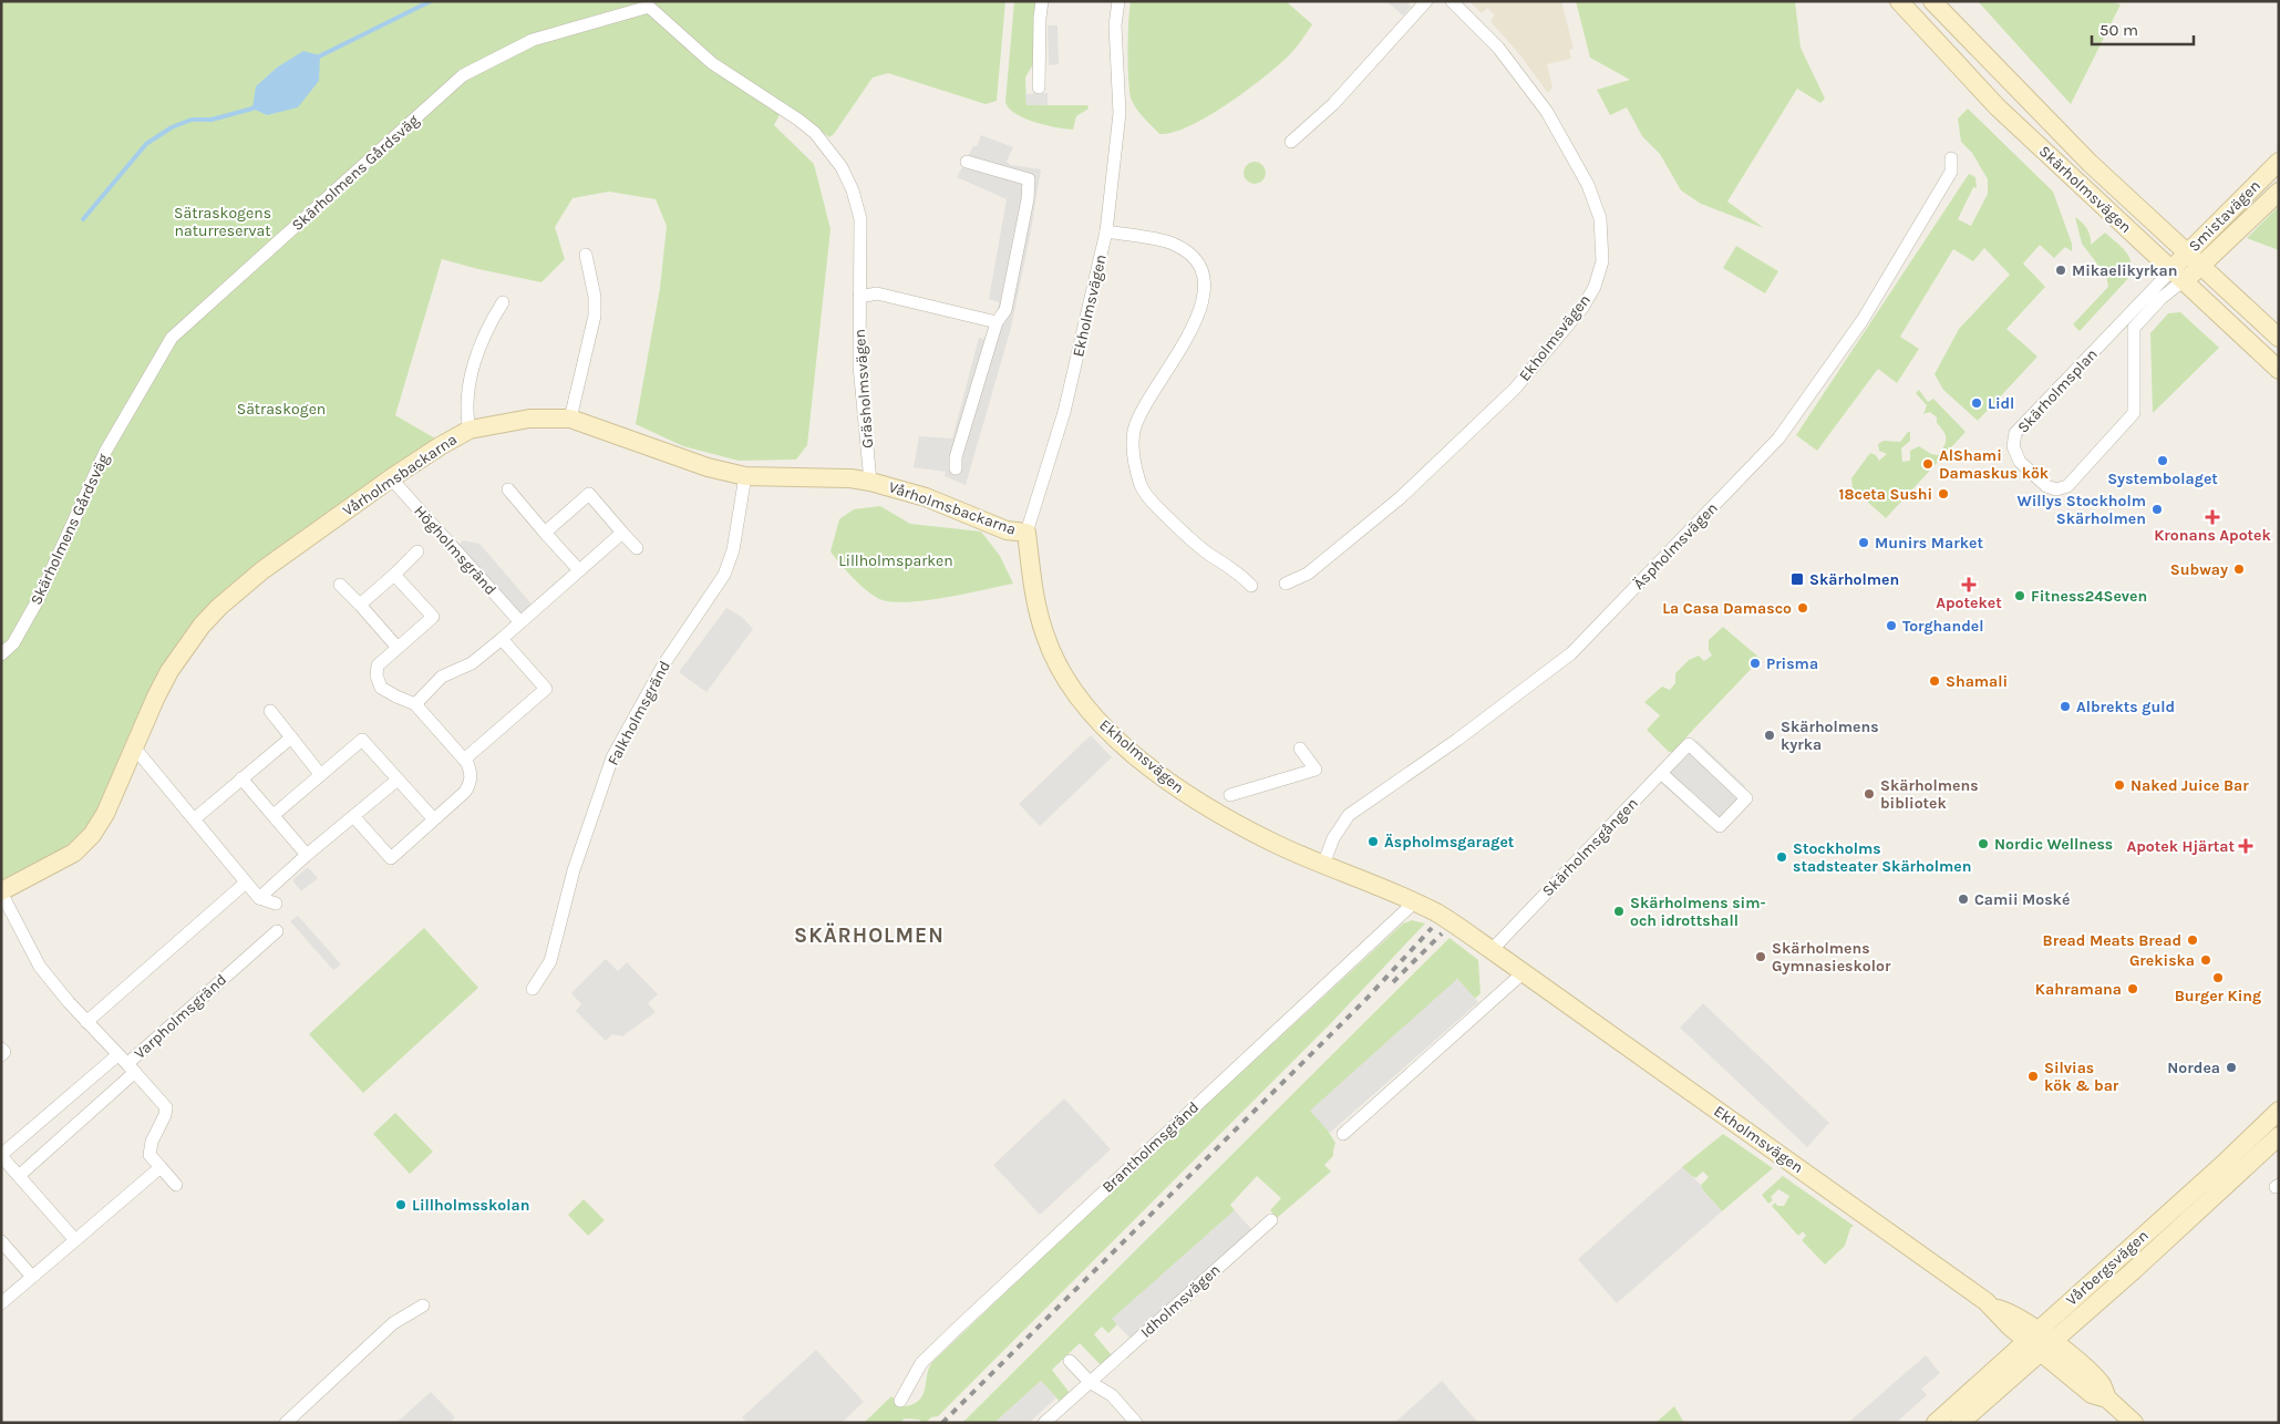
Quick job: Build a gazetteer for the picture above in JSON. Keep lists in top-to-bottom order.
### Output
{
  "streets": {
    "street": [
      "Skärholmens Gårdsväg",
      "Skärholmsvägen",
      "Smistavägen",
      "Ekholmsvägen",
      "Gräsholmsvägen",
      "Skärholmsplan",
      "Vårholmsbackarna",
      "Äspholmsvägen",
      "Högholmsgränd",
      "Falkholmsgränd",
      "Skärholmsgången",
      "Varpholmsgränd",
      "Brantholmsgränd",
      "Vårbergsvägen",
      "Idholmsvägen"
    ]
  },
  "crossings": [
    ["Skärholmens Gårdsväg", "Gräsholmsvägen"],
    ["Skärholmsvägen", "Smistavägen"],
    ["Skärholmsvägen", "Skärholmsplan"],
    ["Smistavägen", "Skärholmsplan"],
    ["Ekholmsvägen", "Vårholmsbackarna"],
    ["Ekholmsvägen", "Äspholmsvägen"],
    ["Ekholmsvägen", "Skärholmsgången"],
    ["Ekholmsvägen", "Brantholmsgränd"],
    ["Ekholmsvägen", "Vårbergsvägen"],
    ["Gräsholmsvägen", "Vårholmsbackarna"],
    ["Vårholmsbackarna", "Högholmsgränd"],
    ["Vårholmsbackarna", "Falkholmsgränd"]
  ],
  "districts": ["SKÄRHOLMEN"],
  "parks": ["Sätraskogens naturreservat", "Sätraskogen", "Lillholmsparken"],
  "places": {
    "other": [
      "Mikaelikyrkan",
      "Lidl",
      "Systembolaget",
      "AlShami Damaskus kök",
      "18ceta Sushi",
      "Willys Stockholm Skärholmen",
      "Munirs Market",
      "Subway",
      "Fitness24Seven",
      "La Casa Damasco",
      "Torghandel",
      "Prisma",
      "Shamali",
      "Albrekts guld",
      "Skärholmens kyrka",
      "Naked Juice Bar",
      "Skärholmens bibliotek",
      "Äspholmsgaraget",
      "Nordic Wellness",
      "Stockholms stadsteater Skärholmen",
      "Camii Moské",
      "Skärholmens sim- och idrottshall",
      "Bread Meats Bread",
      "Skärholmens Gymnasieskolor",
      "Grekiska",
      "Burger King",
      "Kahramana",
      "Nordea",
      "Silvias kök & bar",
      "Lillholmsskolan"
    ],
    "health": ["Kronans Apotek", "Apoteket", "Apotek Hjärtat"],
    "transit": ["Skärholmen"]
  },
  "scale_bar": "50 m"
}
